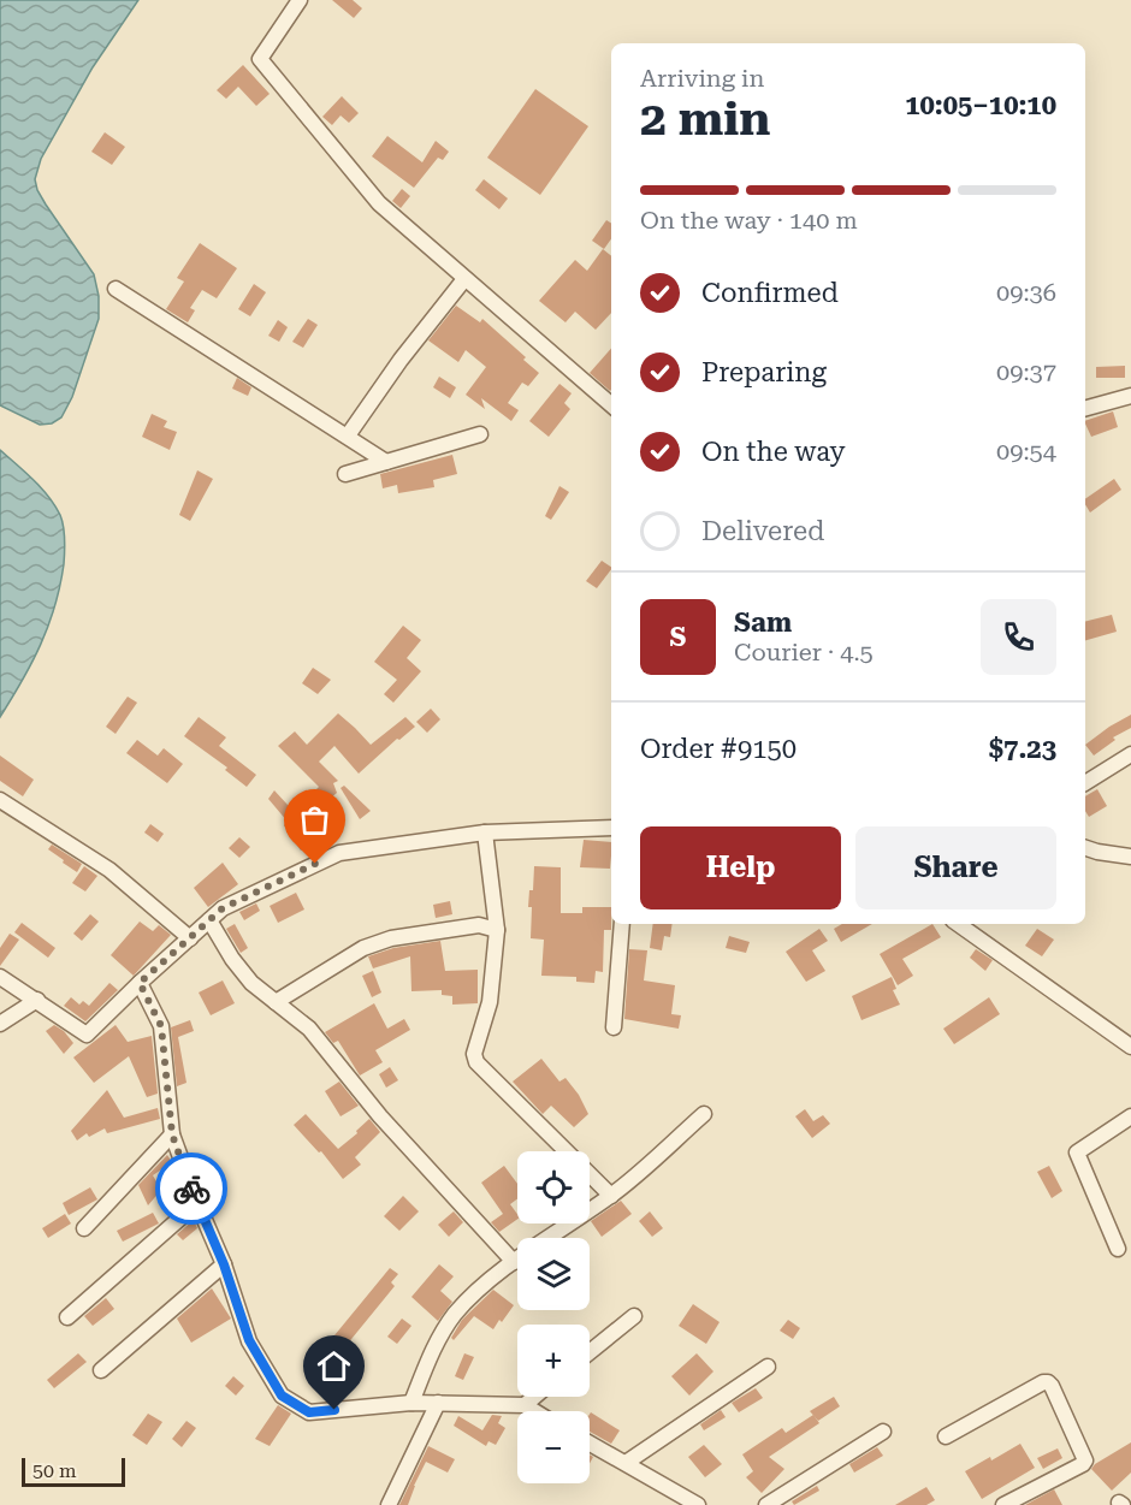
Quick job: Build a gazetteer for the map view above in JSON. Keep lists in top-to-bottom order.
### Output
{
  "scale_bar": "50 m",
  "page": {
    "heading": ["2 min", "Arriving in", "10:05–10:10"],
    "panel": [
      "Sam",
      "Courier · 4.5",
      "Order #9150",
      "$7.23"
    ],
    "bar": "On the way · 140 m",
    "list": [
      ["Confirmed", "09:36"],
      ["Preparing", "09:37"],
      ["On the way", "09:54"],
      "Delivered"
    ],
    "round": "S",
    "buttons": ["Help", "Share"],
    "map_buttons": ["+", "−"],
    "scale": "50 m"
  }
}
